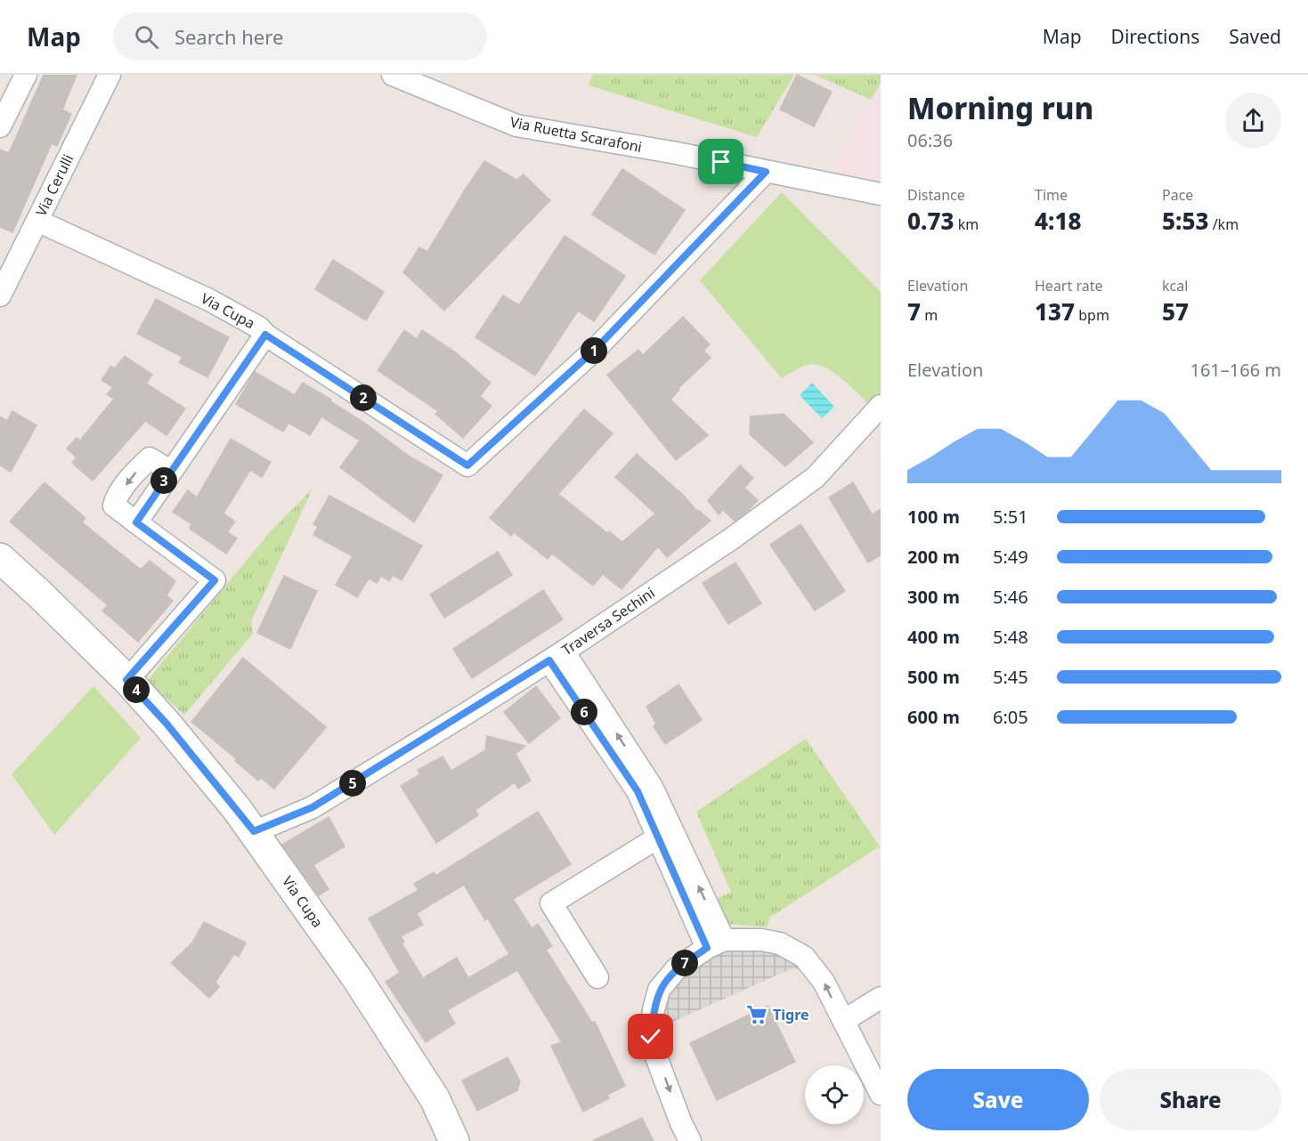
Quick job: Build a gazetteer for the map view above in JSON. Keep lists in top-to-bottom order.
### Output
{
  "streets": {
    "street": [
      "Via Ruetta Scarafoni",
      "Via Cerulli",
      "Via Cupa",
      "Traversa Sechini"
    ]
  },
  "crossings": [
    ["Via Cerulli", "Via Cupa"],
    ["Via Cupa", "Traversa Sechini"]
  ],
  "places": {
    "supermarket": ["Tigre"]
  },
  "page": {
    "header": "Map",
    "search": "Search here",
    "nav": ["Map", "Directions", "Saved"],
    "heading": ["Morning run", "06:36"],
    "stats": [
      ["Distance", "0.73 km"],
      ["Time", "4:18"],
      ["Pace", "5:53 /km"],
      ["Elevation", "7 m"],
      ["Heart rate", "137 bpm"],
      ["kcal", "57"]
    ],
    "pins": [
      "1",
      "2",
      "3",
      "4",
      "6",
      "5",
      "7"
    ],
    "chart": ["Elevation", "161–166 m"],
    "list": [
      {
        "name": "100 m",
        "note": "5:51"
      },
      {
        "name": "200 m",
        "note": "5:49"
      },
      {
        "name": "300 m",
        "note": "5:46"
      },
      {
        "name": "400 m",
        "note": "5:48"
      },
      {
        "name": "500 m",
        "note": "5:45"
      },
      {
        "name": "600 m",
        "note": "6:05"
      }
    ],
    "buttons": ["Save", "Share"]
  }
}
